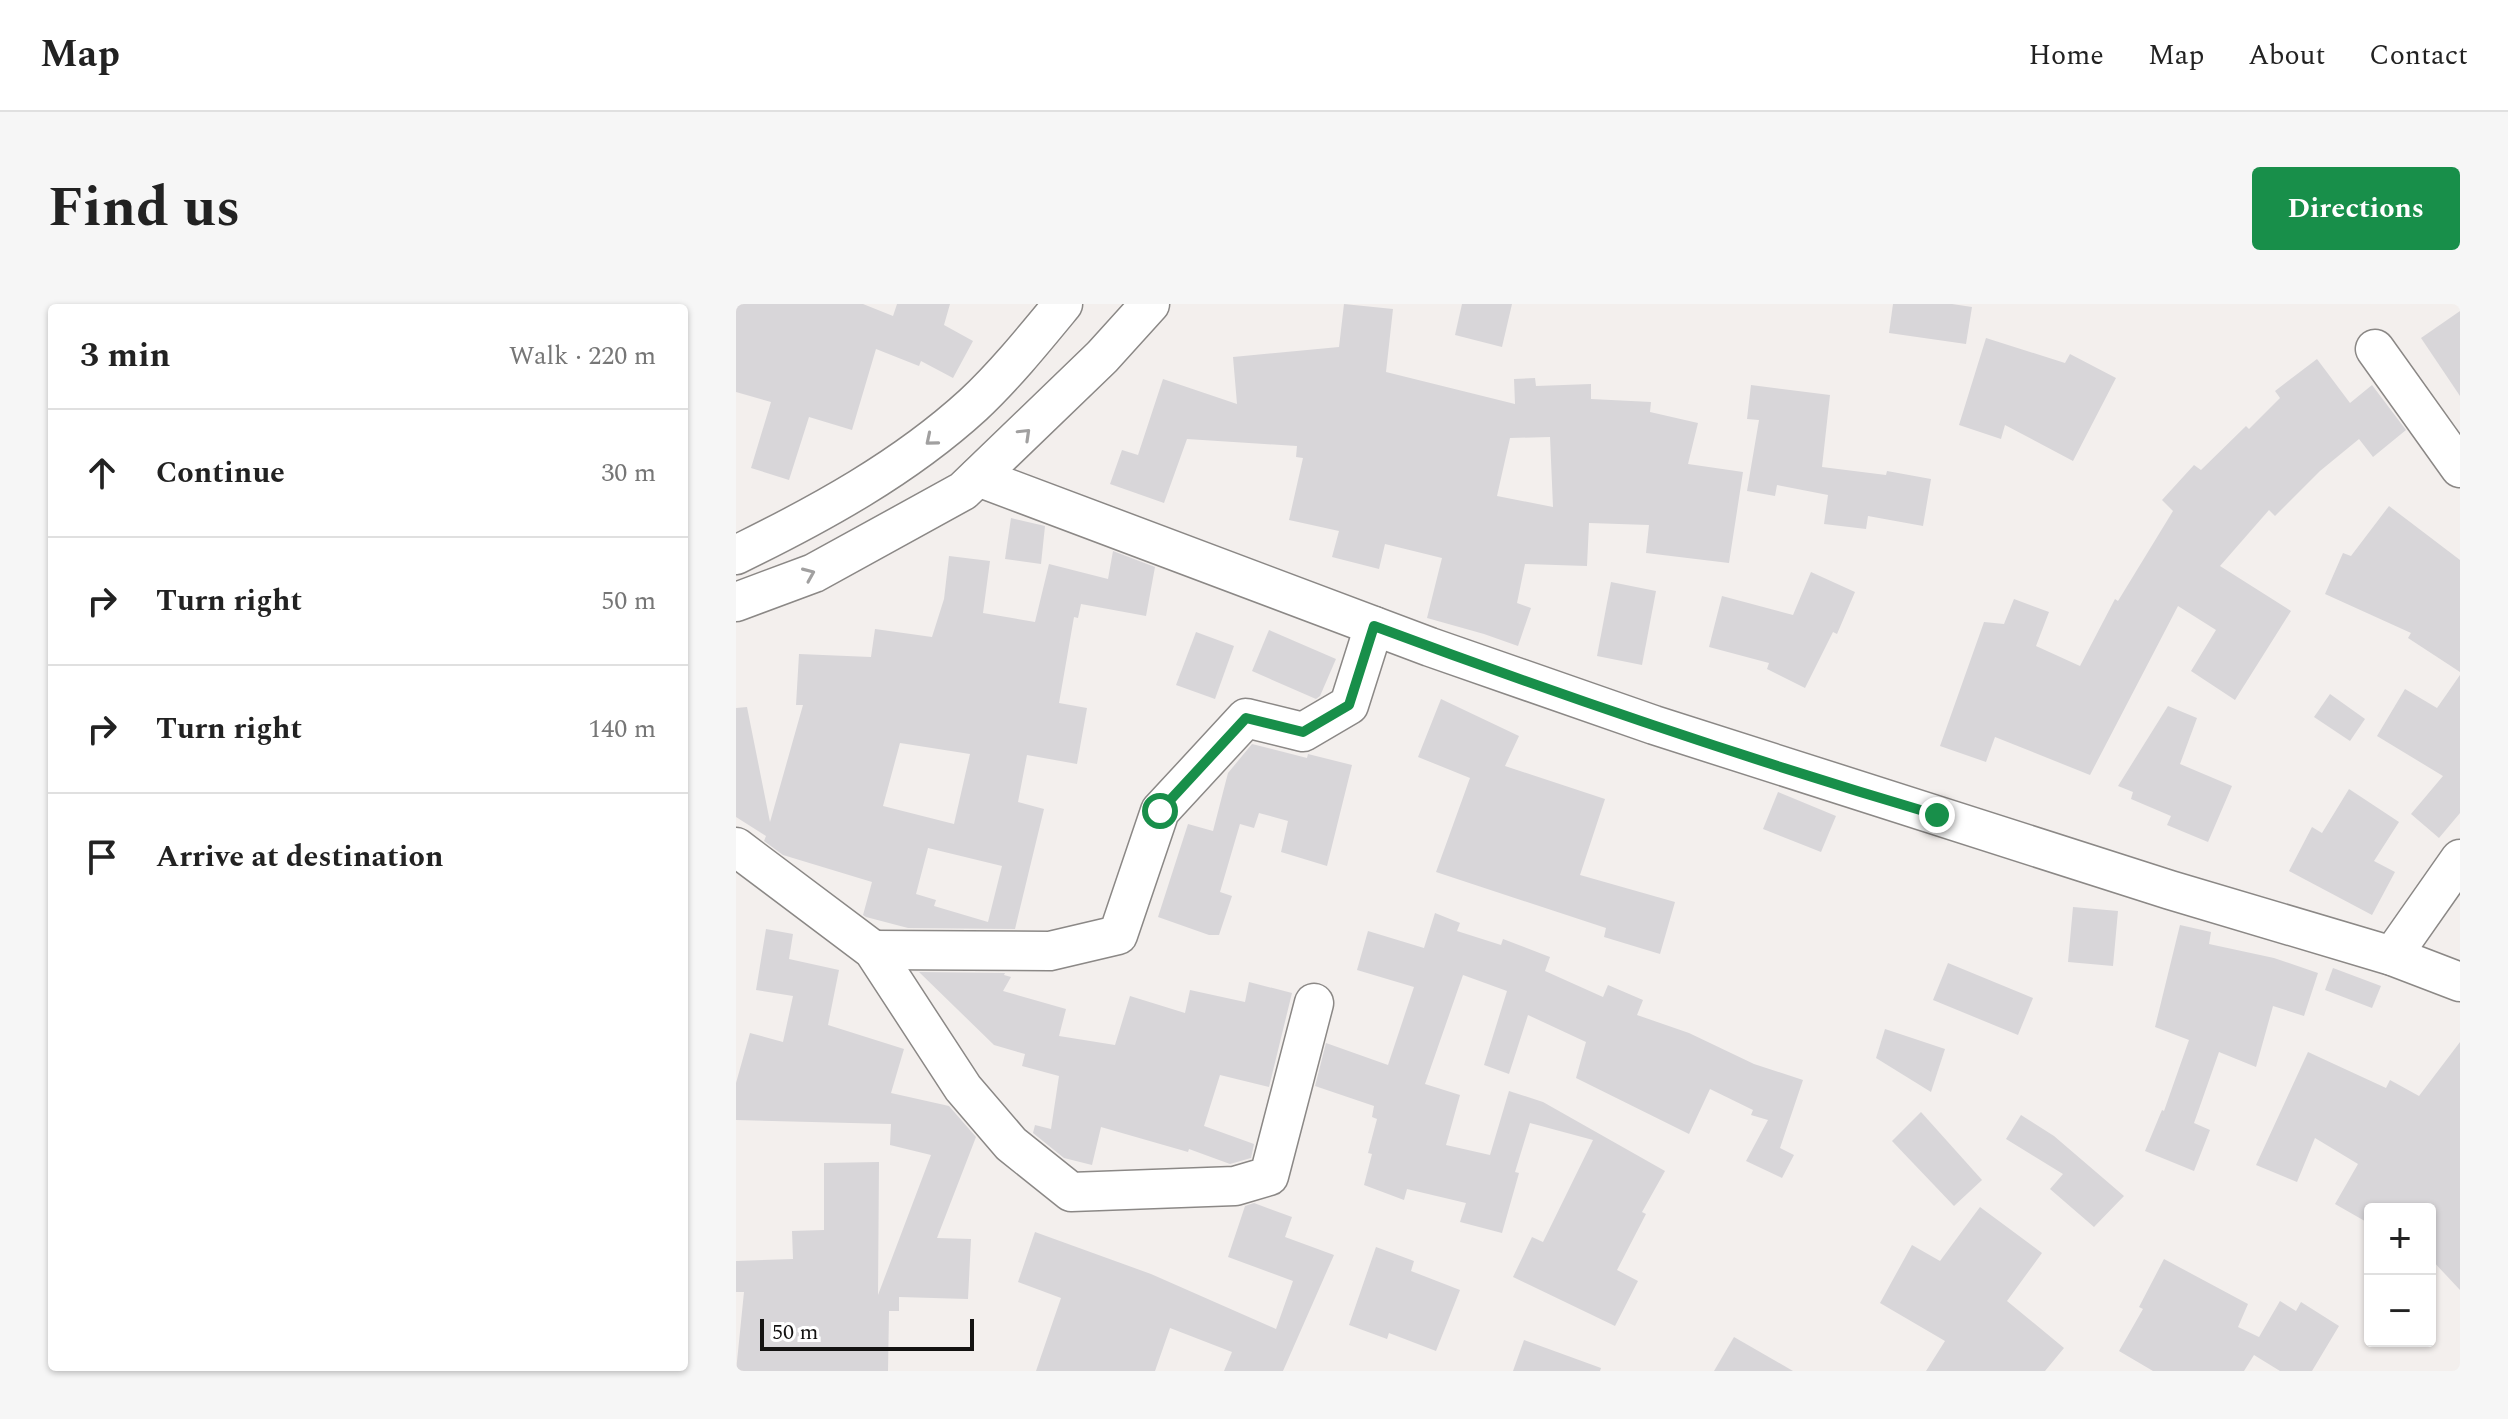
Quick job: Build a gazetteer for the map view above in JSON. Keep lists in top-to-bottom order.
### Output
{
  "scale_bar": "50 m",
  "page": {
    "header": "Map",
    "nav": [
      "Home",
      "Map",
      "About",
      "Contact"
    ],
    "title": "Find us",
    "buttons": "Directions",
    "heading": ["3 min", "Walk · 220 m"],
    "list": [
      ["Continue", "30 m"],
      ["Turn right", "50 m"],
      ["Turn right", "140 m"],
      "Arrive at destination"
    ],
    "map_buttons": ["+", "−"],
    "scale": "50 m"
  }
}
